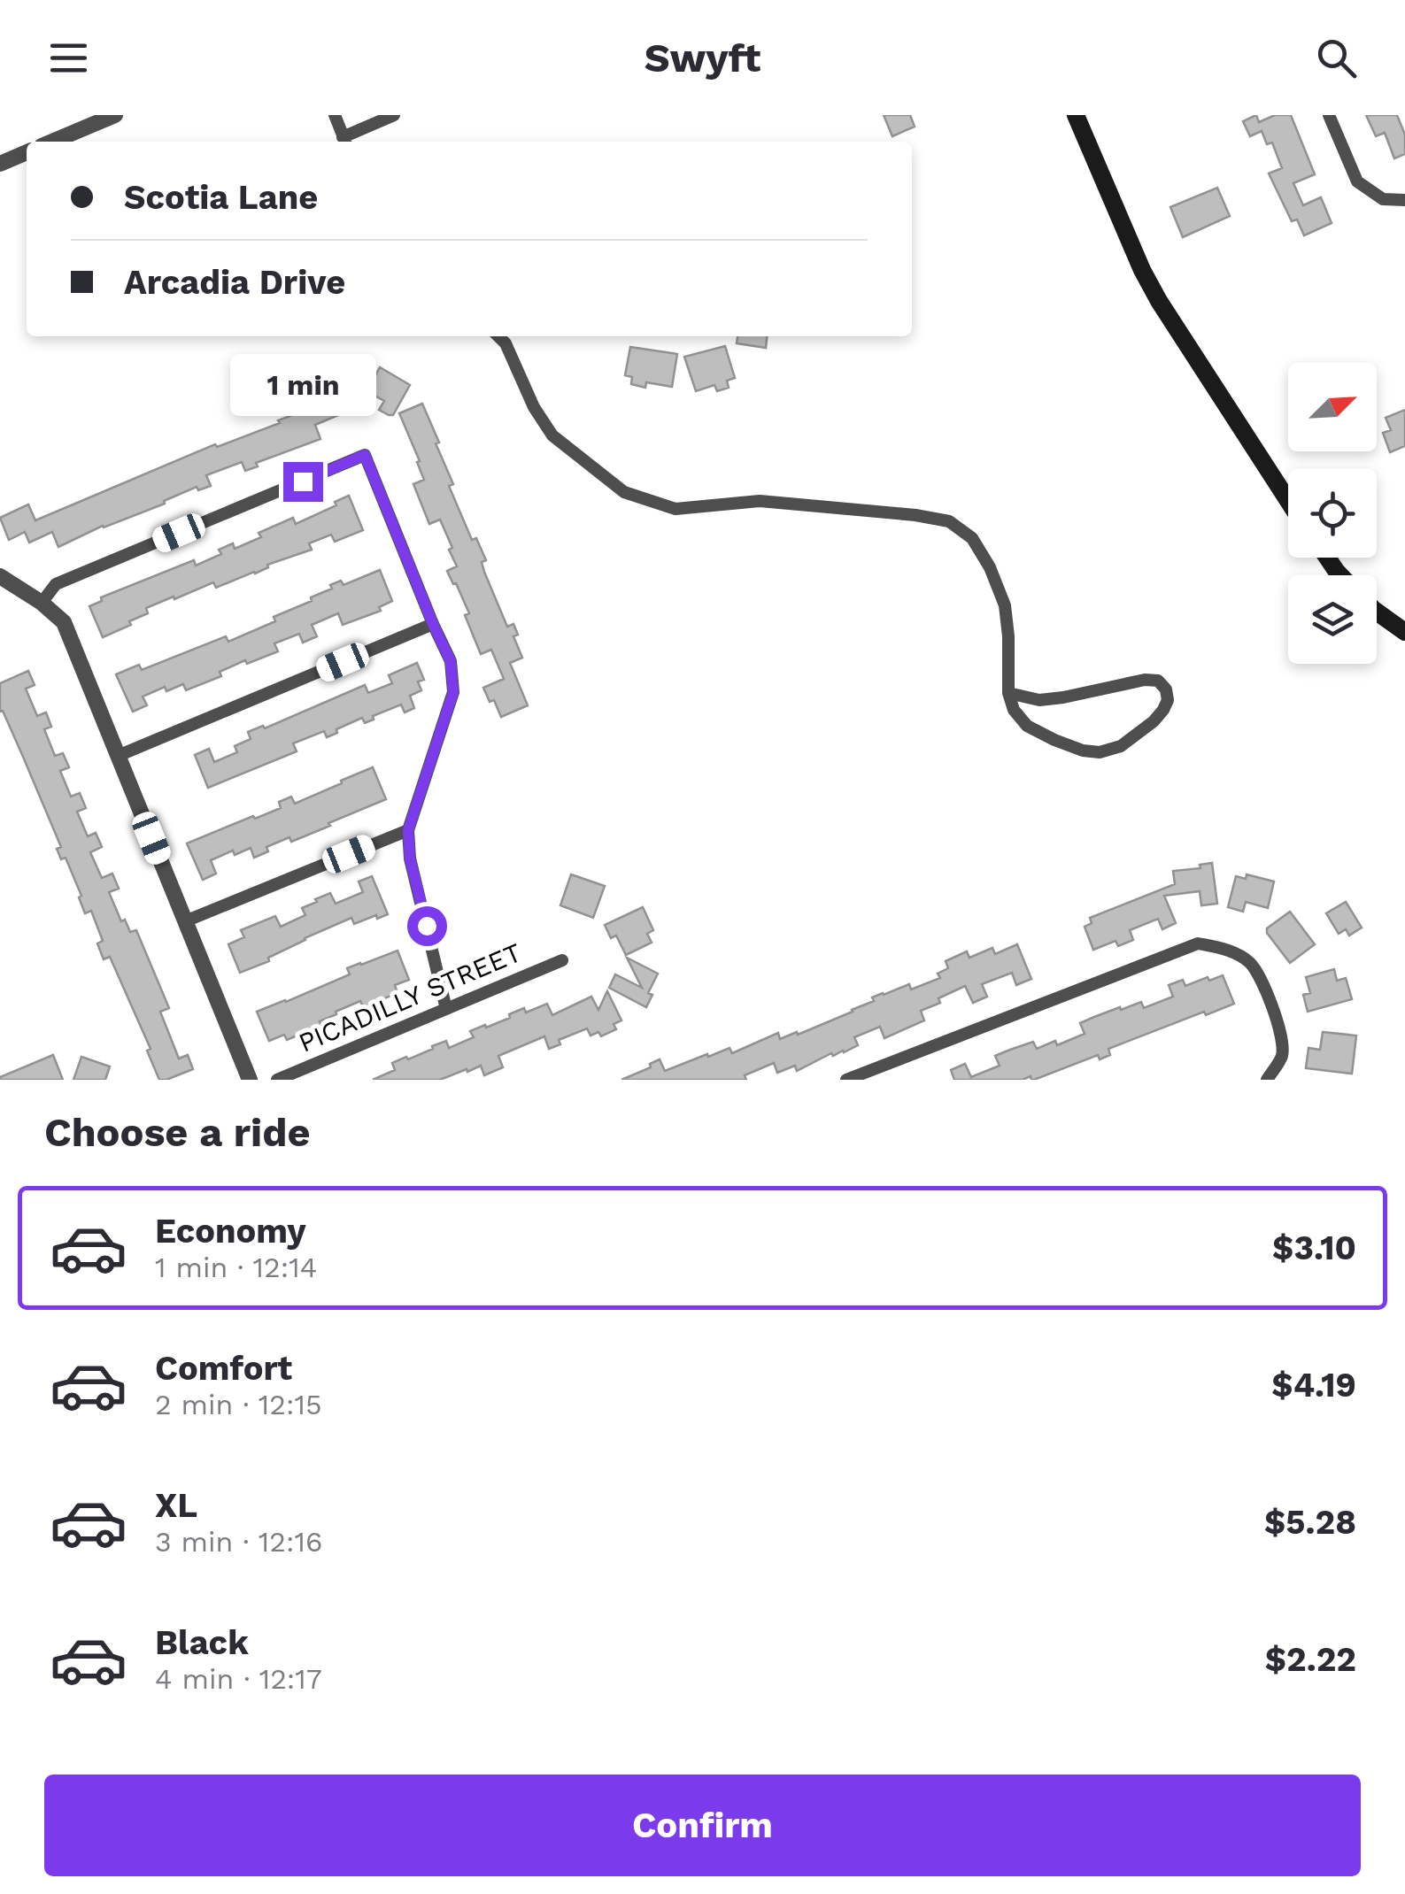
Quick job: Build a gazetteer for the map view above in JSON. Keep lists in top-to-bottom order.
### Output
{
  "streets": {
    "street": ["PICADILLY STREET"]
  },
  "north": "top right",
  "page": {
    "header": "Swyft",
    "banner": ["Scotia Lane", "Arcadia Drive"],
    "bubble": "1 min",
    "heading": "Choose a ride",
    "list": [
      {
        "name": "Economy",
        "note": "1 min · 12:14",
        "value": "$3.10"
      },
      {
        "name": "Comfort",
        "note": "2 min · 12:15",
        "value": "$4.19"
      },
      {
        "name": "XL",
        "note": "3 min · 12:16",
        "value": "$5.28"
      },
      {
        "name": "Black",
        "note": "4 min · 12:17",
        "value": "$2.22"
      }
    ],
    "buttons": "Confirm"
  }
}
